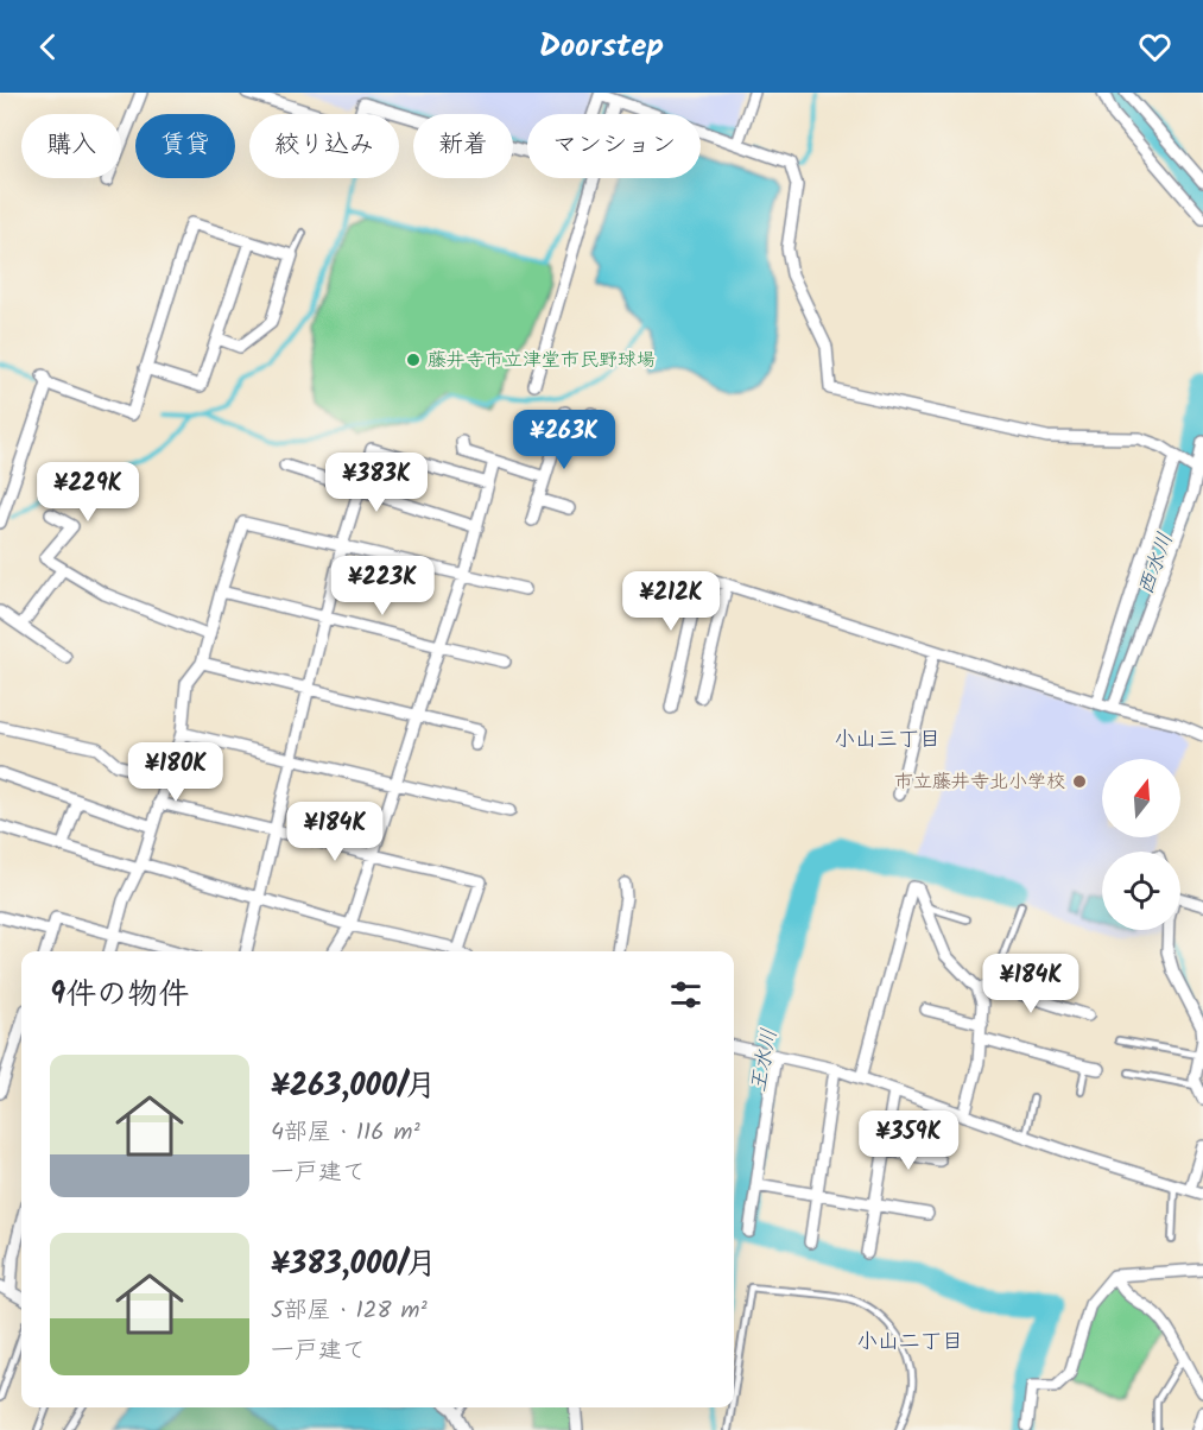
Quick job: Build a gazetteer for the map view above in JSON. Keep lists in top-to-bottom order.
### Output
{
  "districts": ["小山三丁目", "小山二丁目"],
  "water": ["西水川", "王水川"],
  "places": ["藤井寺市立津堂市民野球場", "市立藤井寺北小学校"],
  "north": "top",
  "page": {
    "header": "Doorstep",
    "chip": [
      "購入",
      "賃貸",
      "絞り込み",
      "新着",
      "マンション"
    ],
    "price": [
      "¥263K",
      "¥383K",
      "¥229K",
      "¥223K",
      "¥212K",
      "¥180K",
      "¥184K",
      "¥184K",
      "¥359K"
    ],
    "heading": "9件の物件",
    "list": [
      {
        "name": "¥263,000/月",
        "note": "4部屋 · 116 m² · 一戸建て"
      },
      {
        "name": "¥383,000/月",
        "note": "5部屋 · 128 m² · 一戸建て"
      }
    ]
  }
}
